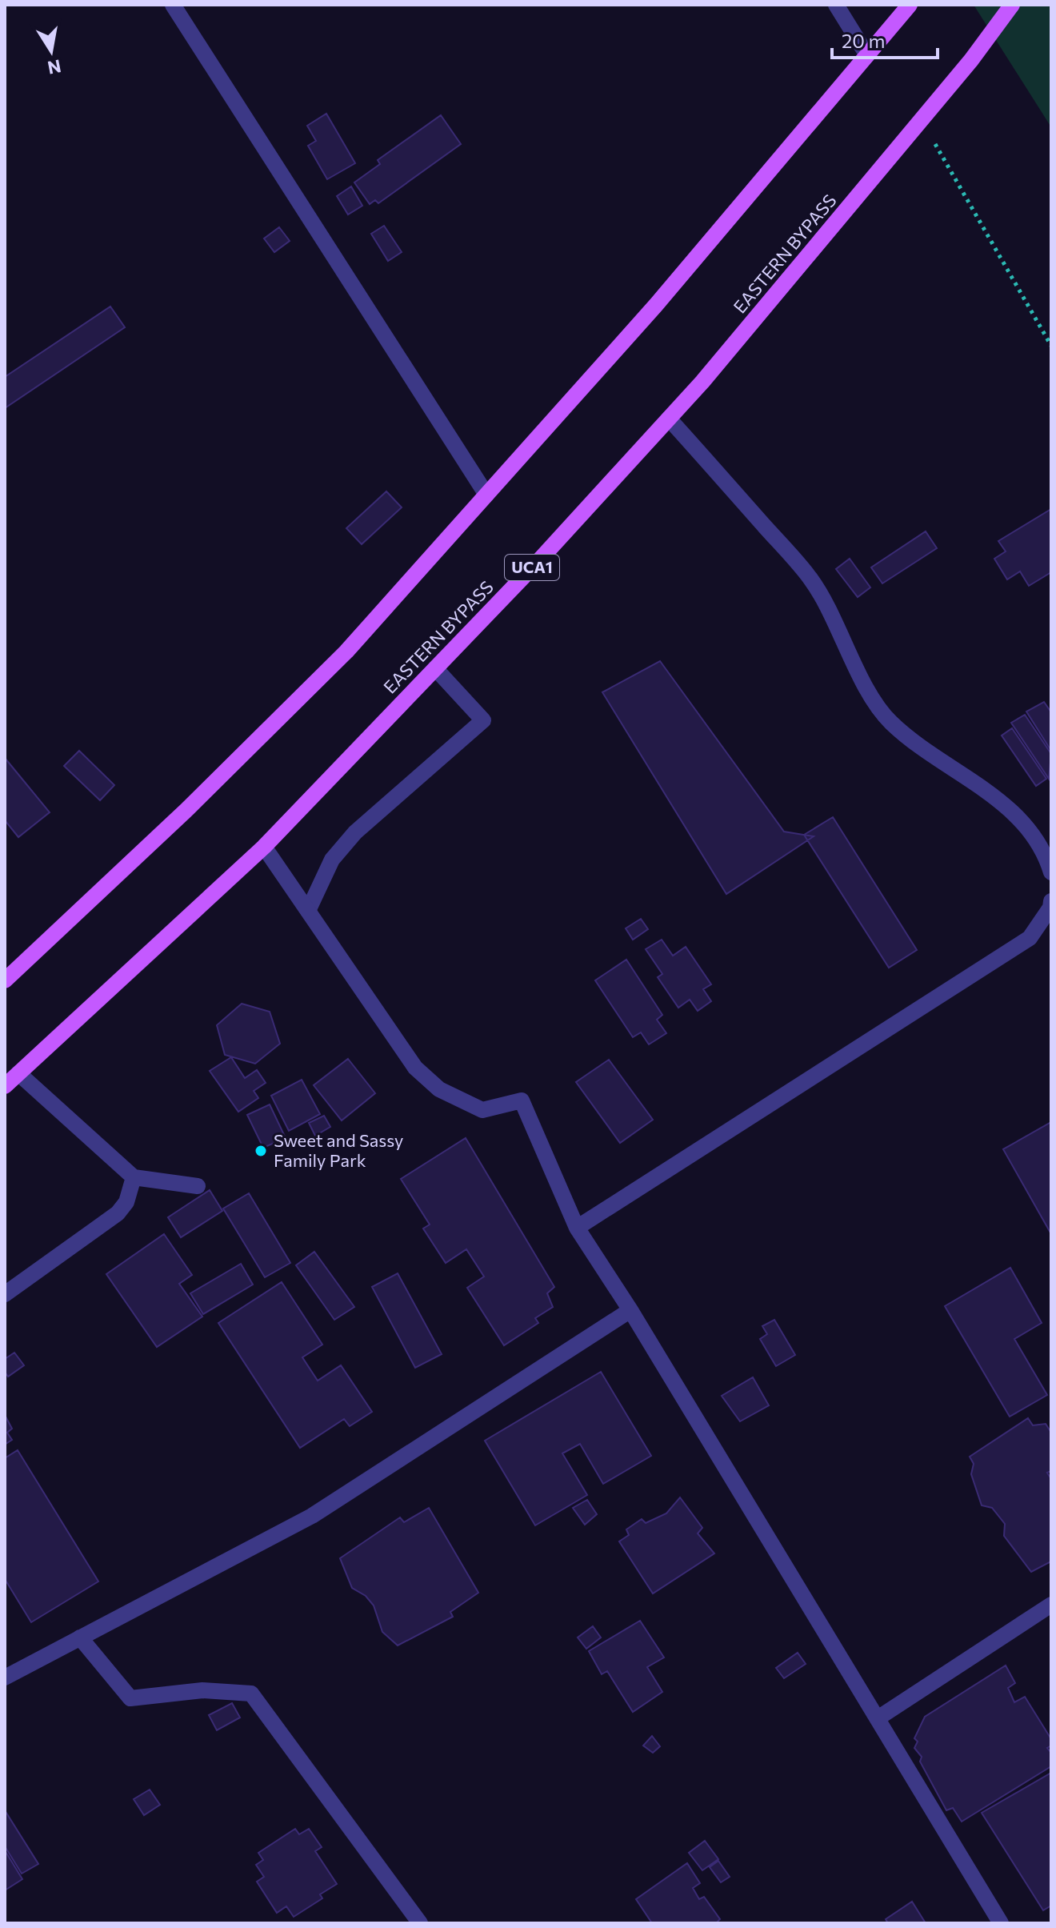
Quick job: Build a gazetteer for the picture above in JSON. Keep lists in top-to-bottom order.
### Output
{
  "streets": {
    "main road": ["EASTERN BYPASS", "UCA1"]
  },
  "places": ["Sweet and Sassy Family Park"],
  "scale_bar": "20 m",
  "north": "bottom"
}
